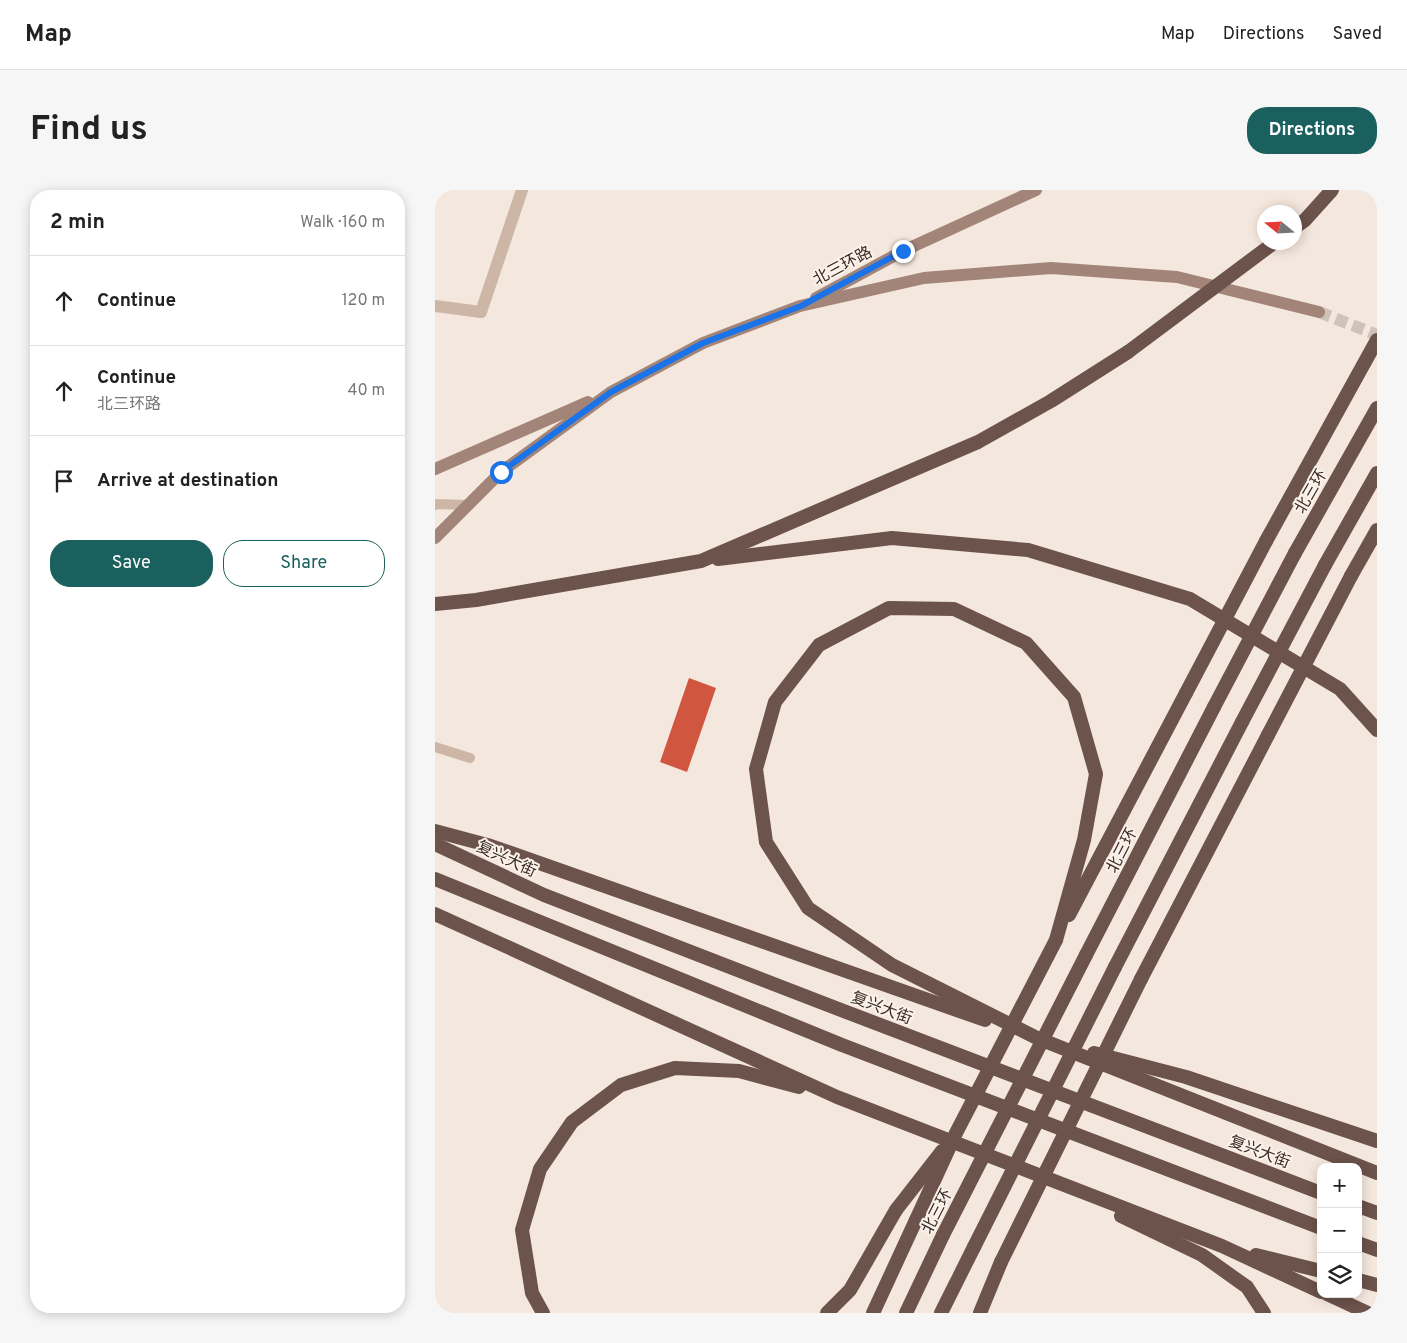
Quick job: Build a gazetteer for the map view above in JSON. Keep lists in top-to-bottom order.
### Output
{
  "streets": {
    "highway": ["北三环", "复兴大街"],
    "main road": ["北三环路"]
  },
  "north": "left",
  "page": {
    "header": "Map",
    "nav": ["Map", "Directions", "Saved"],
    "buttons": [
      "Directions",
      ["Save", "Share"]
    ],
    "title": "Find us",
    "heading": ["2 min", "Walk · 160 m"],
    "list": [
      ["Continue", "120 m"],
      ["Continue", "北三环路", "40 m"],
      "Arrive at destination"
    ],
    "map_buttons": ["+", "−"]
  }
}
